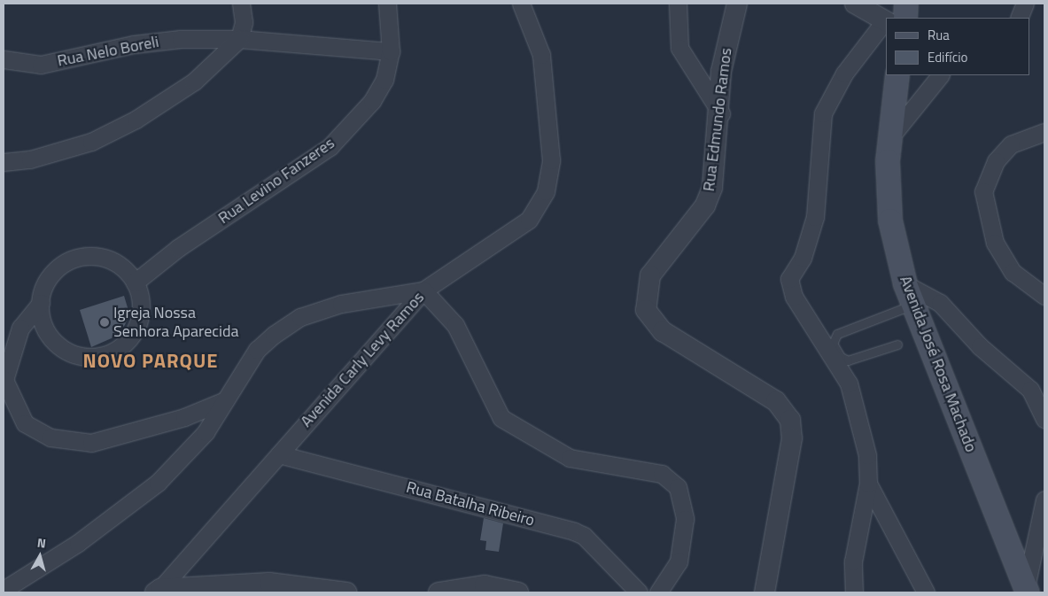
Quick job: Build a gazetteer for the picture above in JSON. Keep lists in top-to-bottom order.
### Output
{
  "streets": {
    "main road": ["Avenida José Rosa Machado"],
    "street": [
      "Rua Nelo Boreli",
      "Rua Edmundo Ramos",
      "Rua Levino Fanzeres",
      "Avenida Carly Levy Ramos",
      "Rua Batalha Ribeiro"
    ]
  },
  "crossings": [
    ["Rua Nelo Boreli", "Rua Levino Fanzeres"],
    ["Avenida Carly Levy Ramos", "Rua Batalha Ribeiro"]
  ],
  "districts": ["NOVO PARQUE"],
  "places": ["Igreja Nossa Senhora Aparecida"],
  "legend": ["Rua", "Edifício"],
  "north": "top"
}
